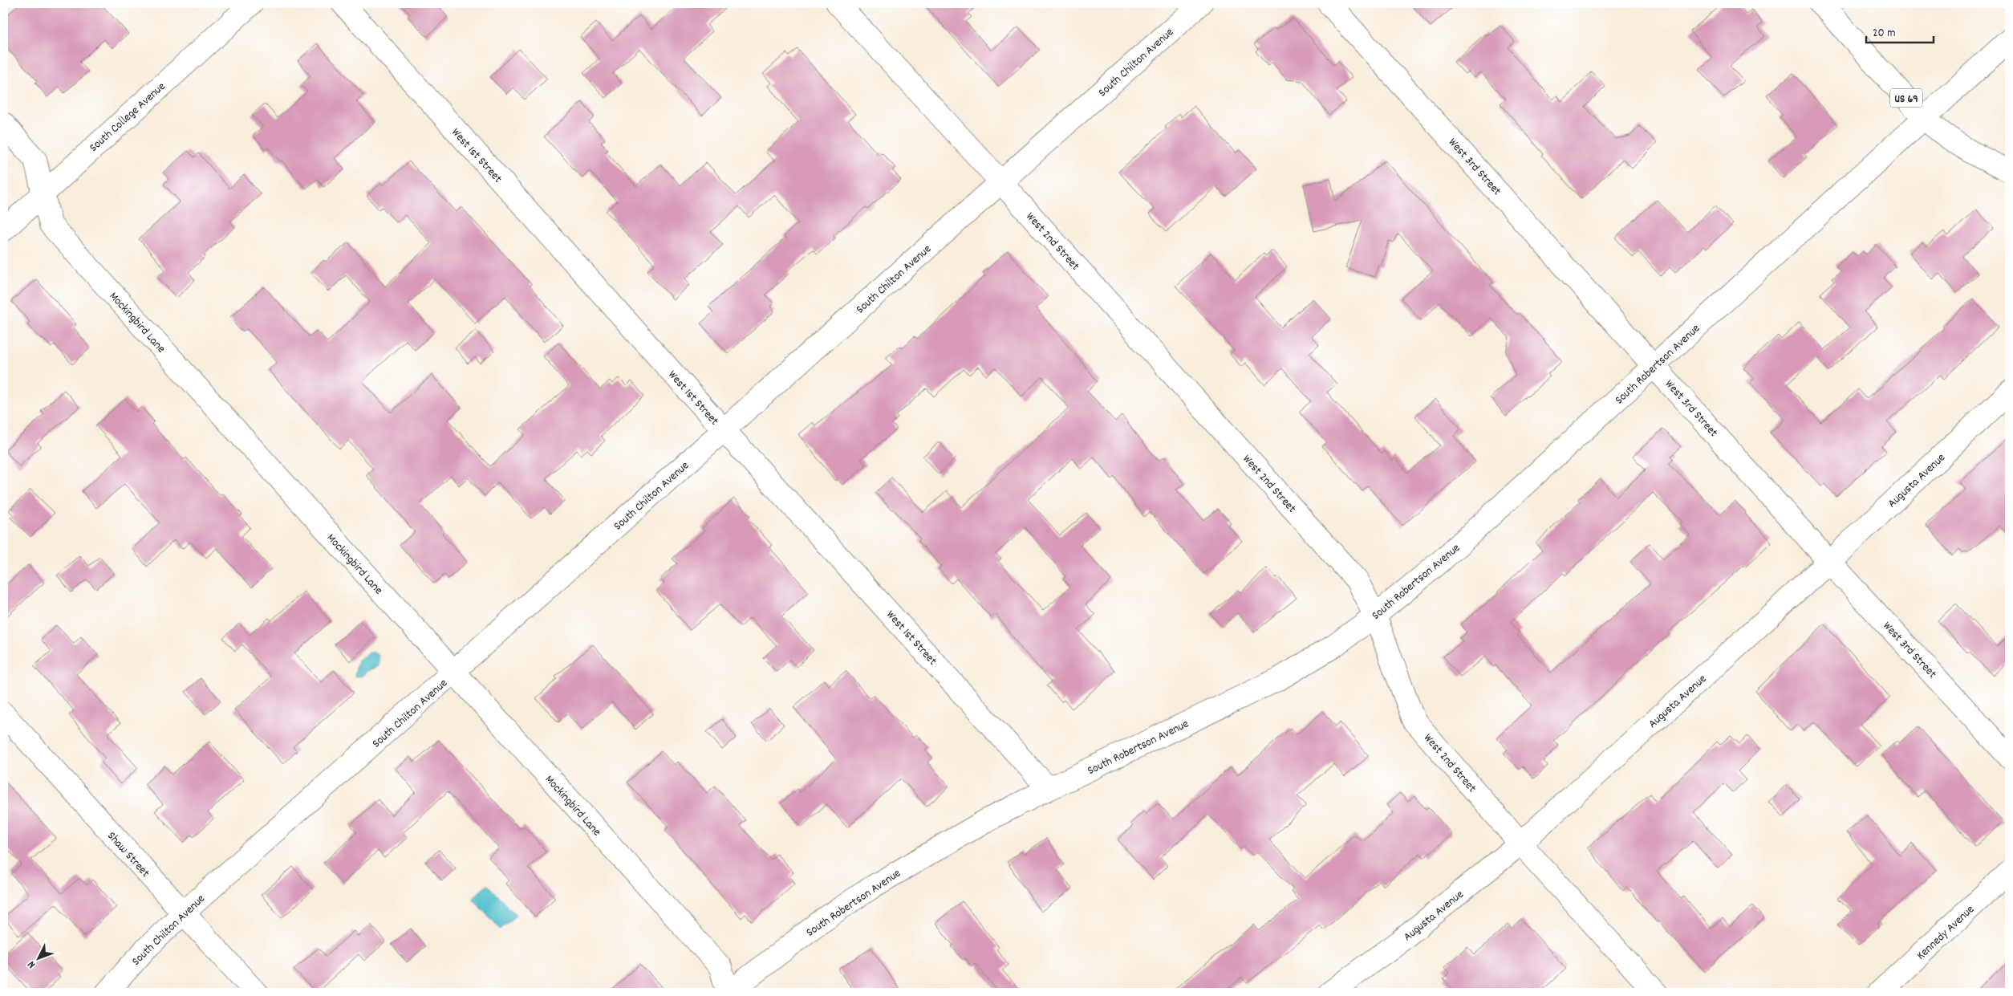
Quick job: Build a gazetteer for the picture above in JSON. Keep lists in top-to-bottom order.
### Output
{
  "streets": {
    "street": [
      "South Chilton Avenue",
      "US 69",
      "South College Avenue",
      "West 1st Street",
      "West 3rd Street",
      "West 2nd Street",
      "Mockingbird Lane",
      "South Robertson Avenue",
      "Augusta Avenue",
      "Shaw Street",
      "Kennedy Avenue"
    ]
  },
  "crossings": [
    ["South Chilton Avenue", "West 1st Street"],
    ["South Chilton Avenue", "West 2nd Street"],
    ["South Chilton Avenue", "Mockingbird Lane"],
    ["South Chilton Avenue", "Shaw Street"],
    ["US 69", "South Robertson Avenue"],
    ["South College Avenue", "Mockingbird Lane"],
    ["West 1st Street", "South Robertson Avenue"],
    ["West 3rd Street", "South Robertson Avenue"],
    ["West 3rd Street", "Augusta Avenue"],
    ["West 2nd Street", "South Robertson Avenue"],
    ["West 2nd Street", "Augusta Avenue"],
    ["Mockingbird Lane", "South Robertson Avenue"]
  ],
  "scale_bar": "20 m",
  "north": "bottom left"
}
